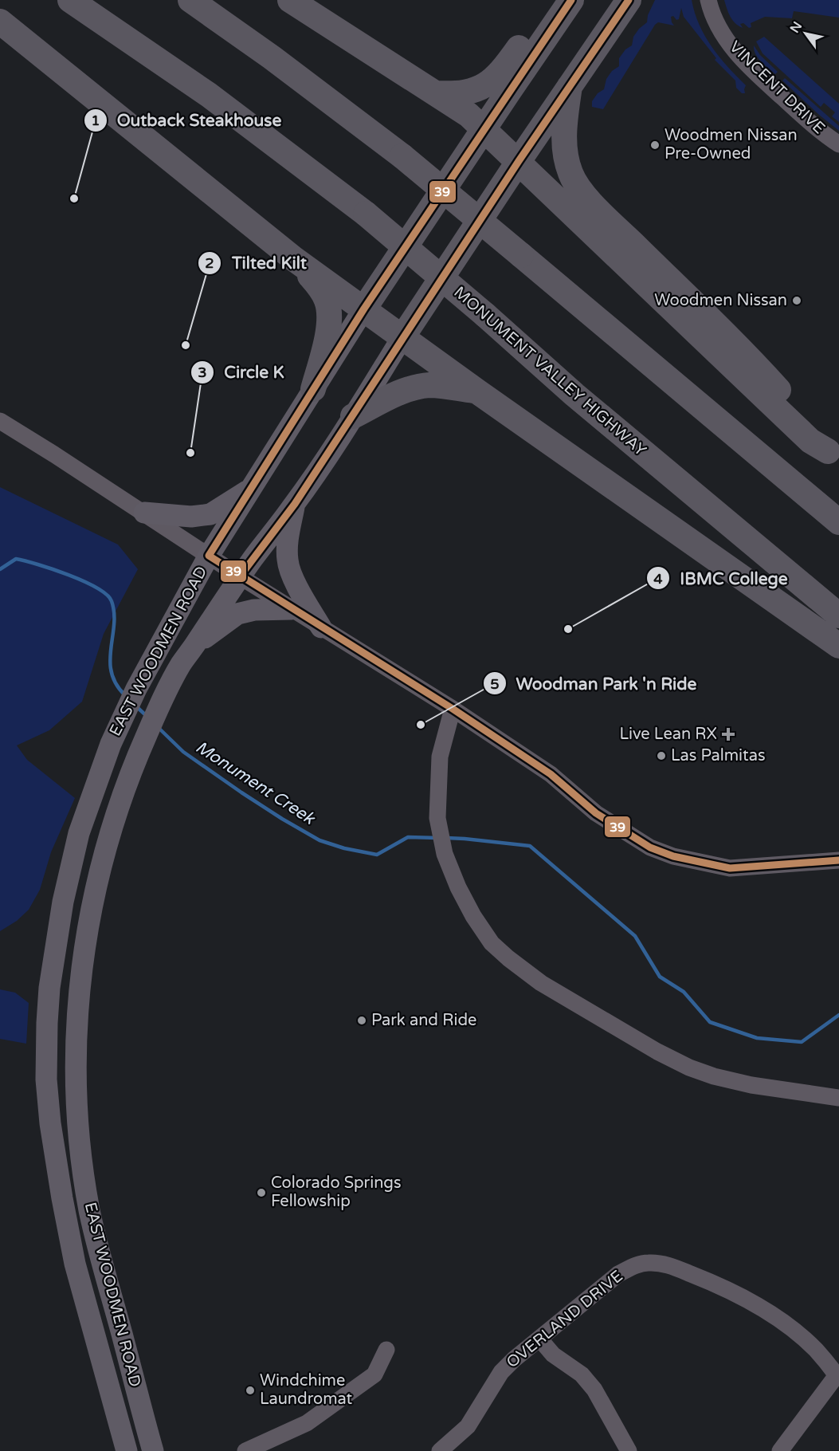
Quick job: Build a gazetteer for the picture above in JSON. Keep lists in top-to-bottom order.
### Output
{
  "streets": {
    "highway": ["MONUMENT VALLEY HIGHWAY", "EAST WOODMEN ROAD"],
    "street": ["VINCENT DRIVE", "OVERLAND DRIVE"]
  },
  "water": ["Monument Creek"],
  "places": {
    "other": [
      "Woodmen Nissan Pre-Owned",
      "Outback Steakhouse",
      "Woodmen Nissan",
      "Tilted Kilt",
      "Circle K",
      "IBMC College",
      "Woodman Park 'n Ride",
      "Las Palmitas",
      "Park and Ride",
      "Colorado Springs Fellowship",
      "Windchime Laundromat"
    ],
    "health": ["Live Lean RX"]
  },
  "lines": ["transit line 39"],
  "north": "top left"
}
